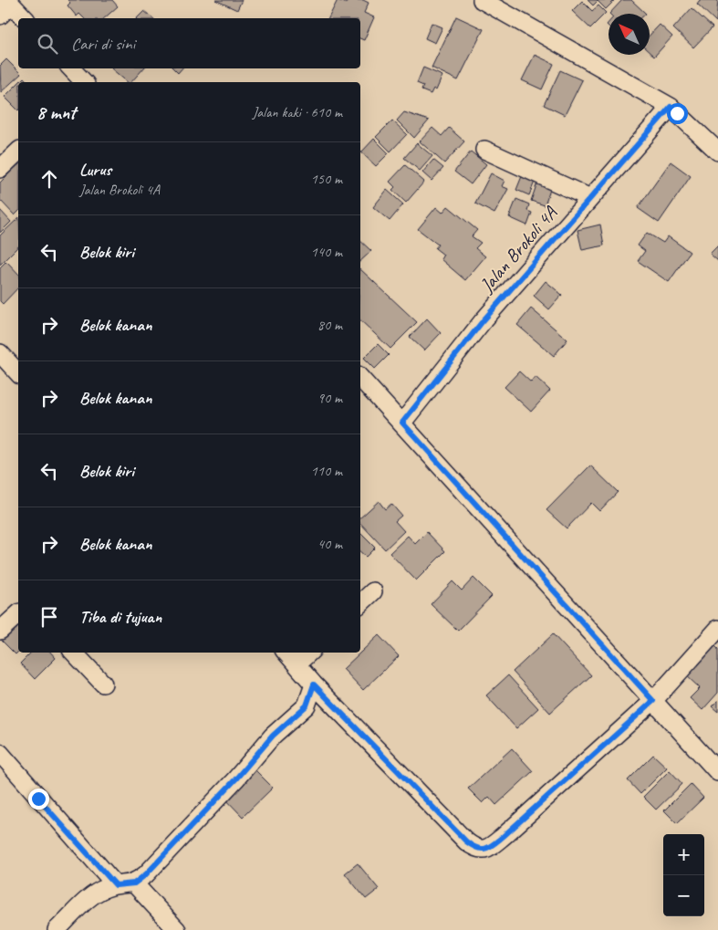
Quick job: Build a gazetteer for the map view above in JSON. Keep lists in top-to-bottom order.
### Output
{
  "streets": {
    "street": ["Jalan Brokoli 4A"]
  },
  "north": "top left",
  "page": {
    "search": "Cari di sini",
    "heading": ["8 mnt", "Jalan kaki · 610 m"],
    "list": [
      ["Lurus", "Jalan Brokoli 4A", "150 m"],
      ["Belok kiri", "140 m"],
      ["Belok kanan", "80 m"],
      ["Belok kanan", "90 m"],
      ["Belok kiri", "110 m"],
      ["Belok kanan", "40 m"],
      "Tiba di tujuan"
    ],
    "map_buttons": ["+", "−"]
  }
}
